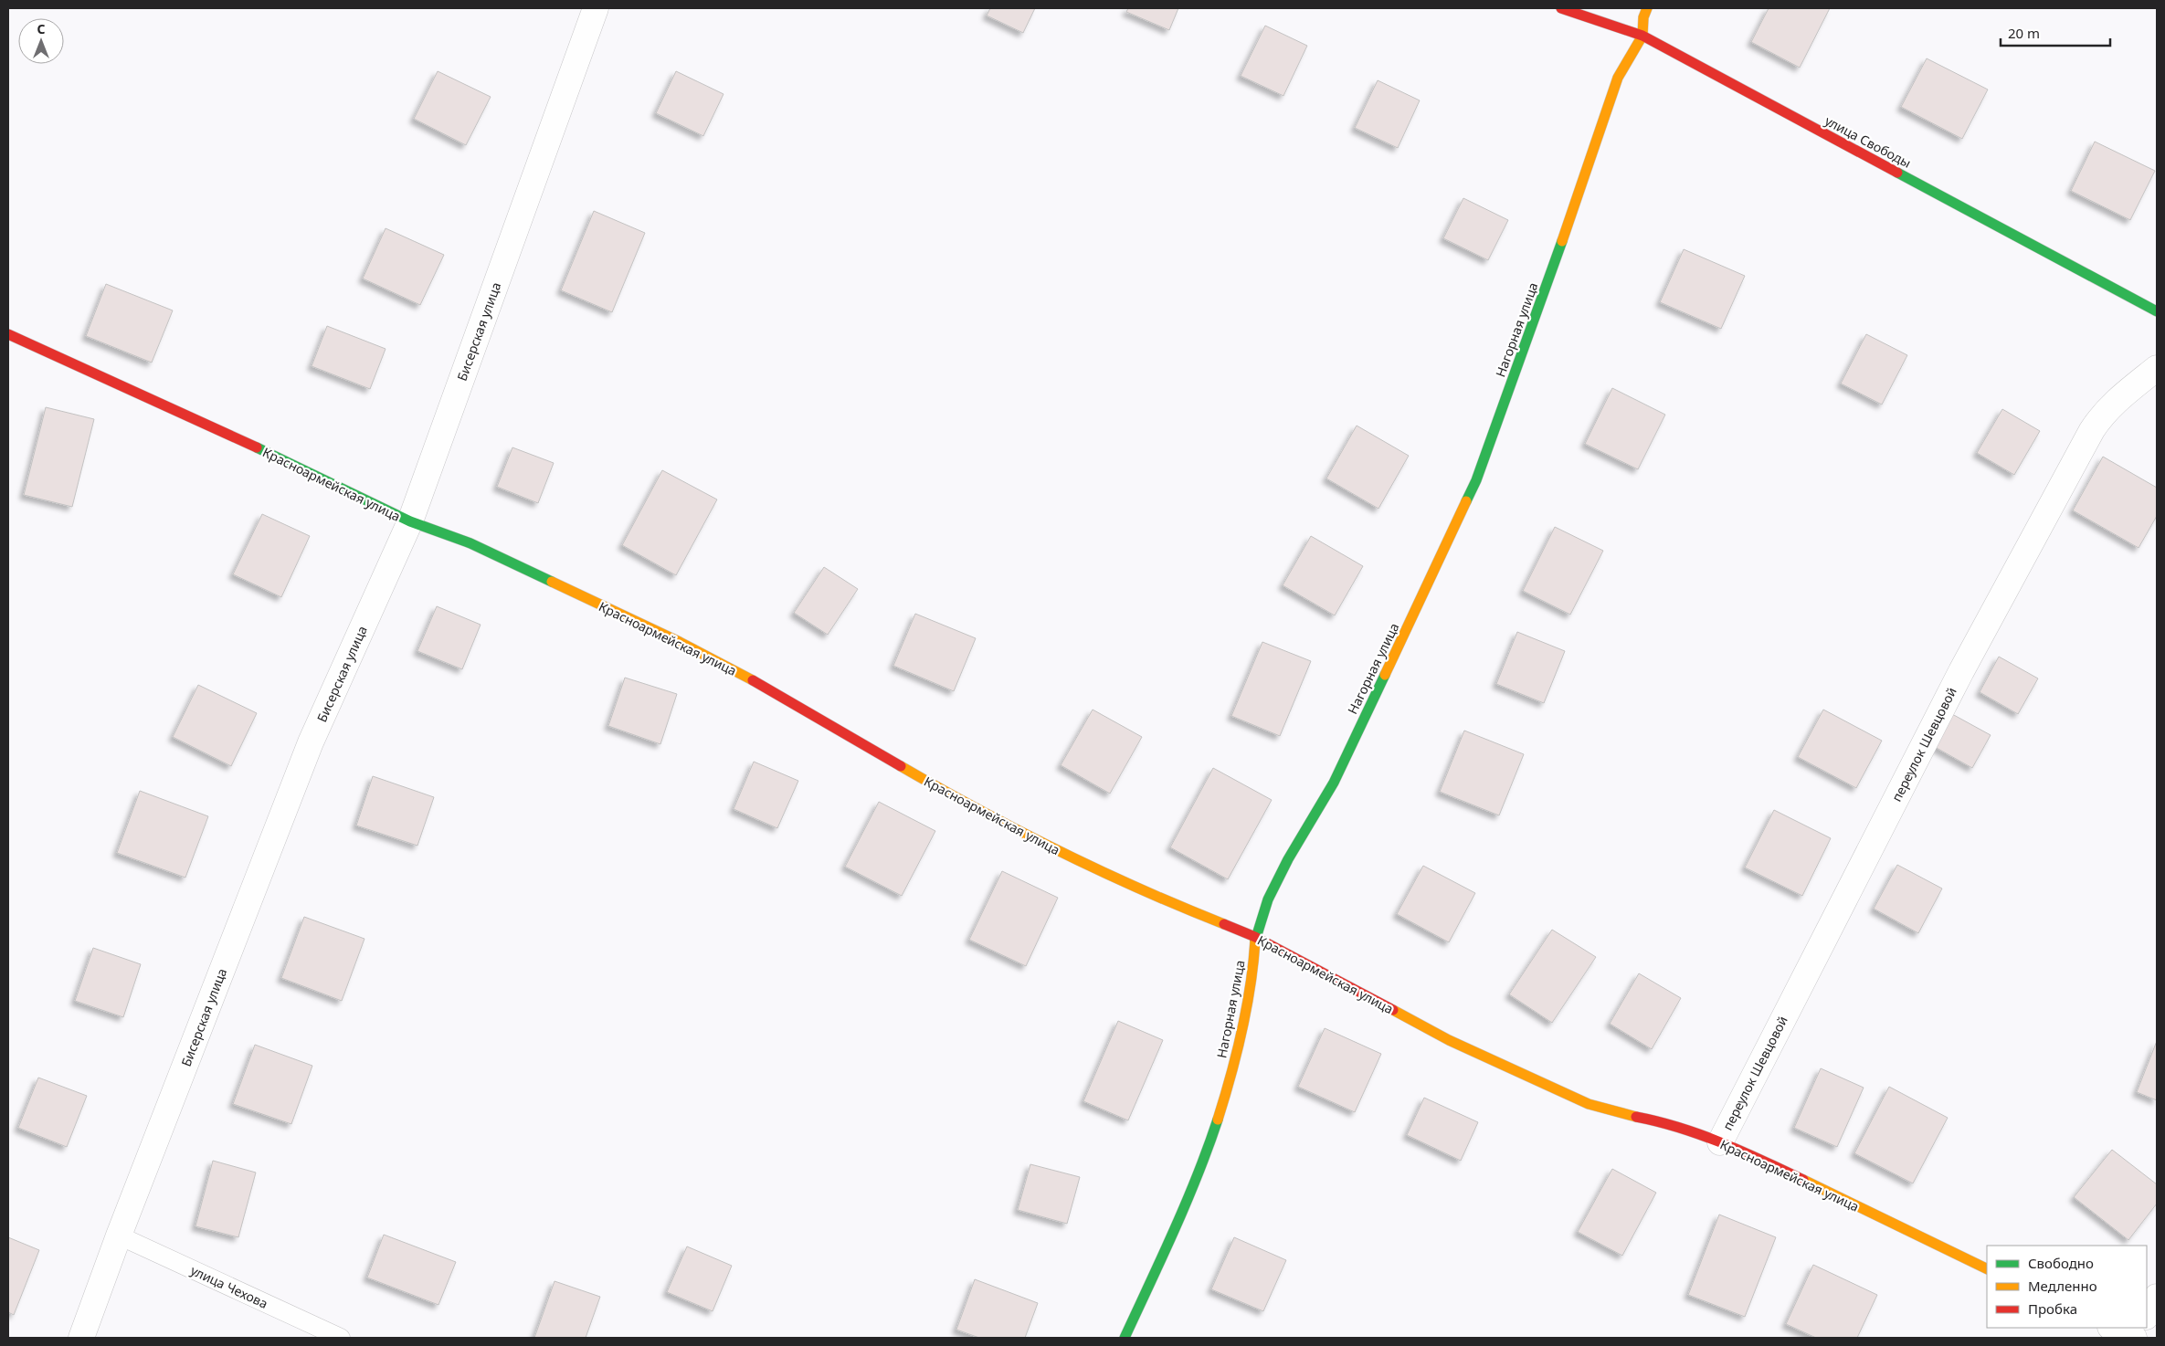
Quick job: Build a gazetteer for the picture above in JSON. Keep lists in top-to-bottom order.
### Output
{
  "streets": {
    "street": [
      "улица Свободы",
      "Нагорная улица",
      "Бисерская улица",
      "Красноармейская улица",
      "переулок Шевцовой"
    ],
    "lane": ["улица Чехова"]
  },
  "crossings": [
    ["улица Свободы", "Нагорная улица"],
    ["Нагорная улица", "Красноармейская улица"],
    ["Бисерская улица", "Красноармейская улица"],
    ["Бисерская улица", "улица Чехова"],
    ["Красноармейская улица", "переулок Шевцовой"]
  ],
  "legend": ["Свободно", "Медленно", "Пробка"],
  "scale_bar": "20 m",
  "north": "top"
}
